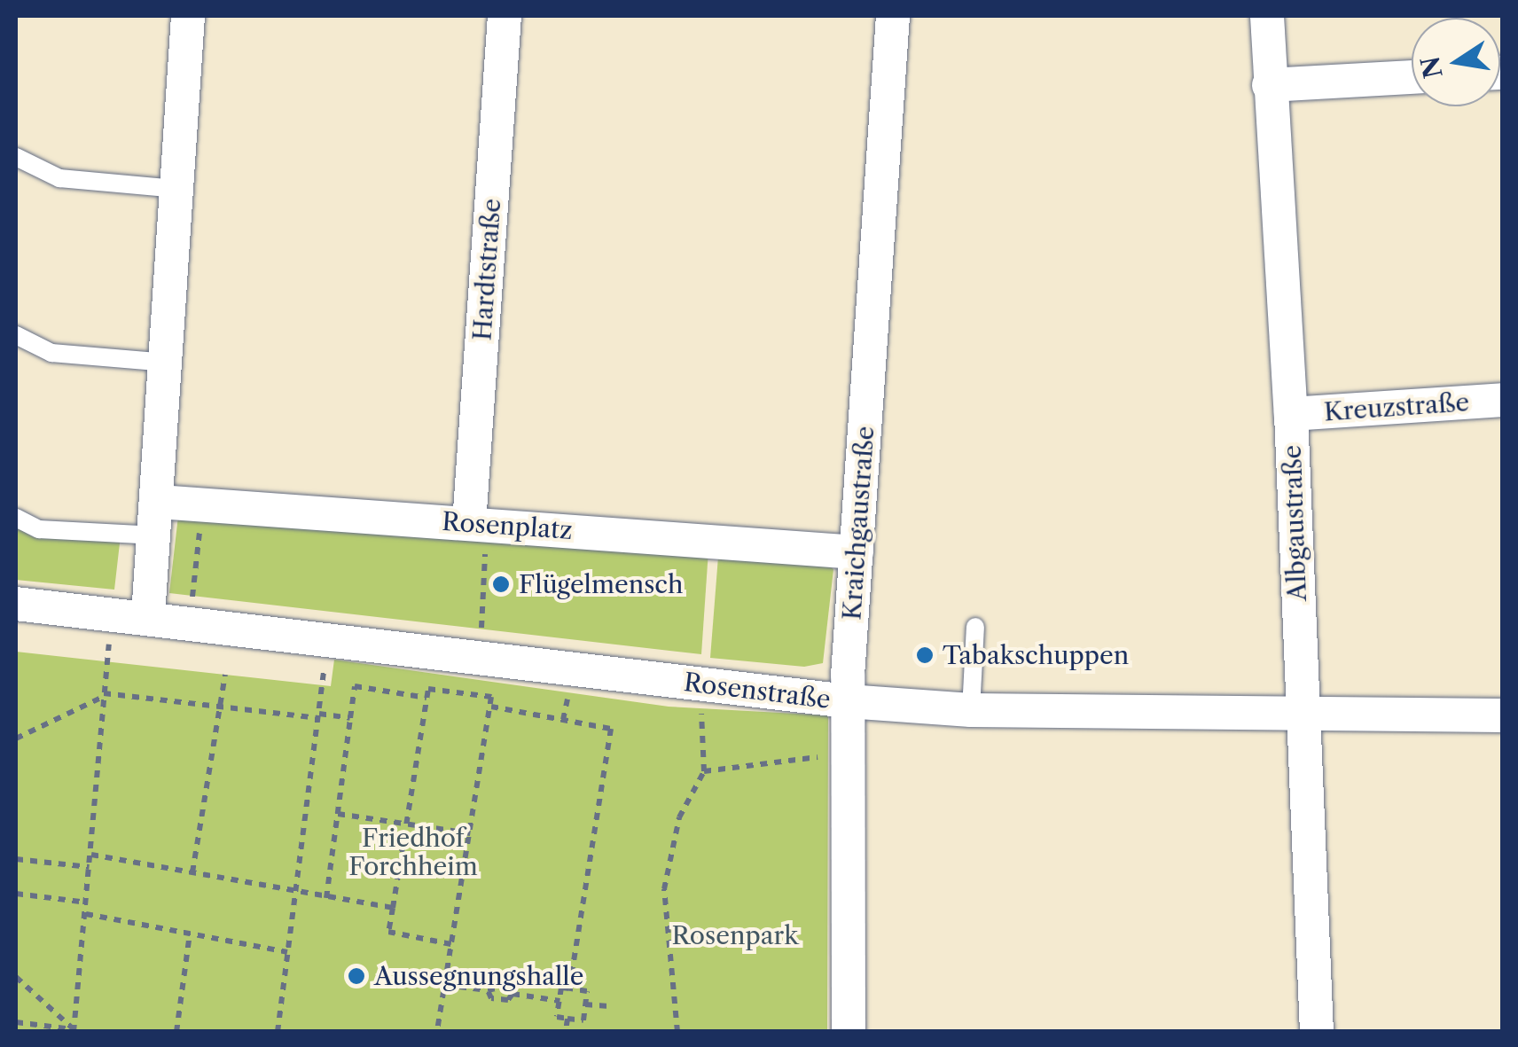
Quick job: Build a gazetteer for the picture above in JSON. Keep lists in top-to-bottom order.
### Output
{
  "streets": {
    "street": [
      "Hardtstraße",
      "Kreuzstraße",
      "Kraichgaustraße",
      "Albgaustraße",
      "Rosenplatz",
      "Rosenstraße"
    ]
  },
  "crossings": [
    ["Hardtstraße", "Rosenplatz"],
    ["Kreuzstraße", "Albgaustraße"],
    ["Kraichgaustraße", "Rosenplatz"],
    ["Kraichgaustraße", "Rosenstraße"],
    ["Albgaustraße", "Rosenstraße"]
  ],
  "parks": ["Friedhof Forchheim", "Rosenpark"],
  "places": ["Flügelmensch", "Tabakschuppen", "Aussegnungshalle"],
  "north": "left"
}
